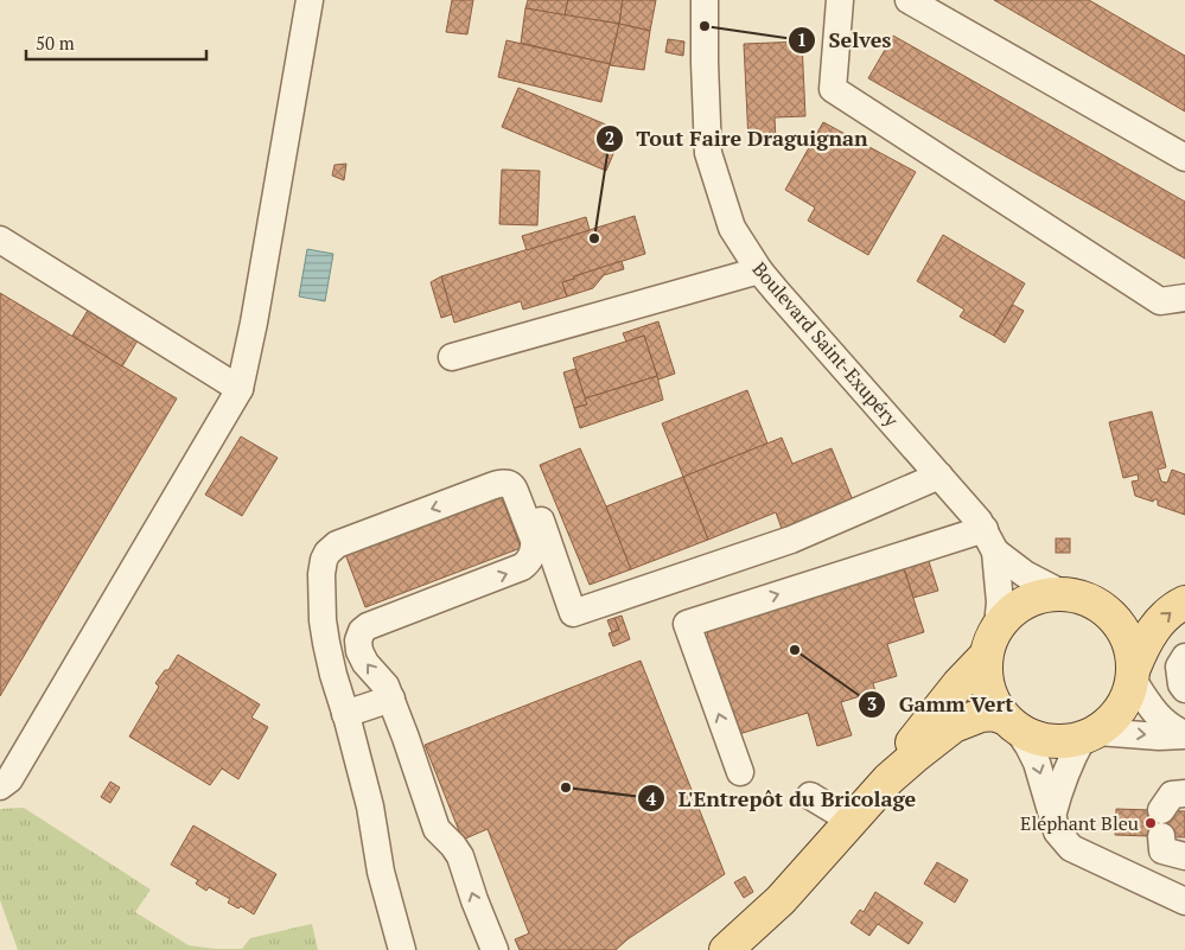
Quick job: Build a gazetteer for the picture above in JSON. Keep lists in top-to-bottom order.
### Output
{
  "streets": {
    "street": ["Boulevard Saint-Exupéry"]
  },
  "places": [
    "Selves",
    "Tout Faire Draguignan",
    "Gamm Vert",
    "L'Entrepôt du Bricolage",
    "Eléphant Bleu"
  ],
  "scale_bar": "50 m"
}
